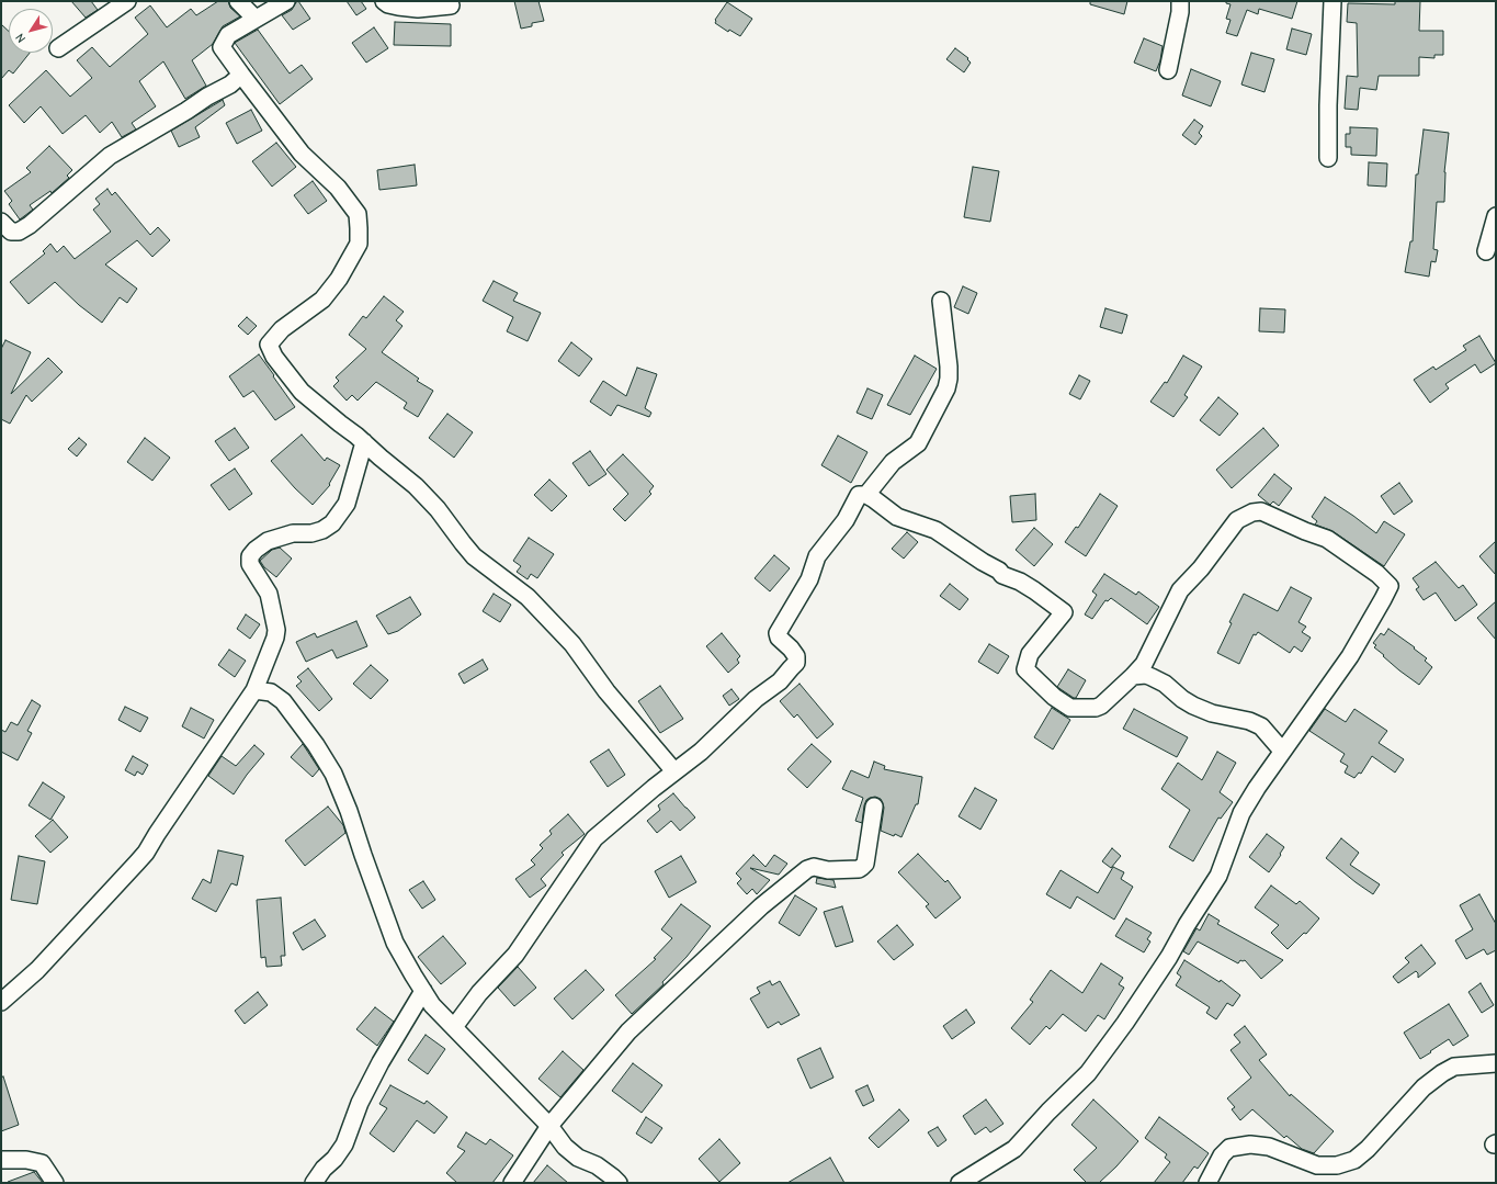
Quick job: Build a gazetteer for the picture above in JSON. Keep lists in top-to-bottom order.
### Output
{
  "north": "bottom left"
}
